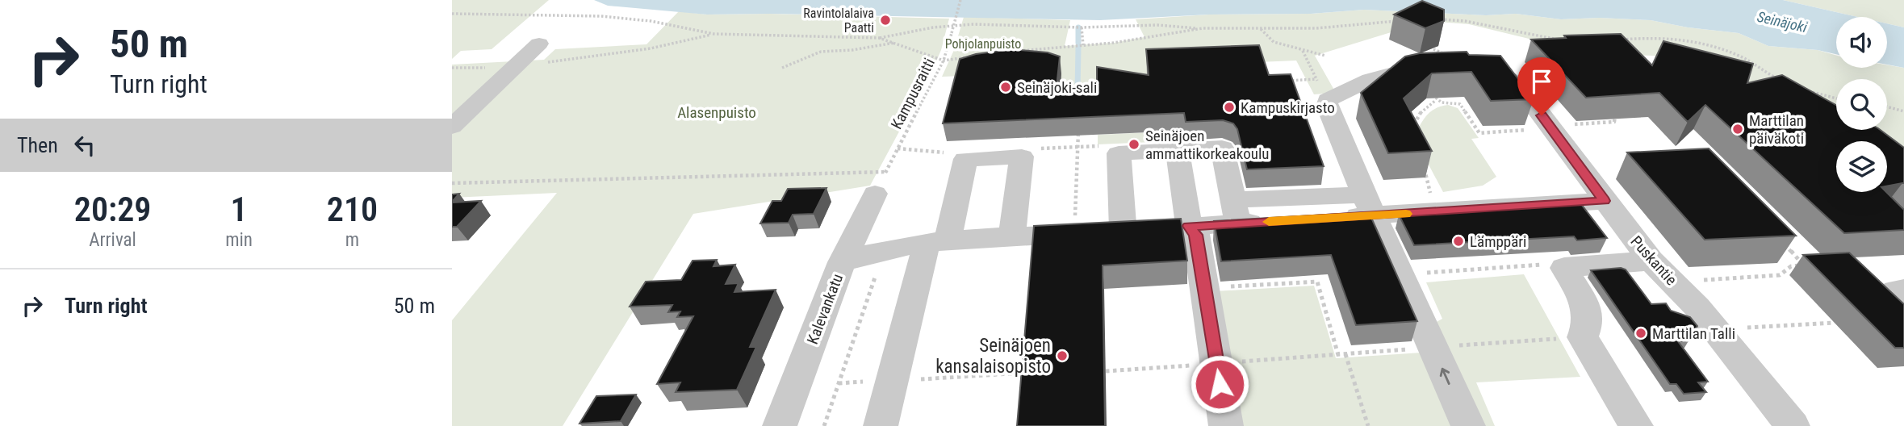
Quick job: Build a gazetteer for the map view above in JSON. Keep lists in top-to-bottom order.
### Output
{
  "streets": {
    "street": ["Puskantie", "Kalevankatu"],
    "path": ["Kampusraitti"]
  },
  "crossings": [
    ["Kampusraitti", "Kalevankatu"]
  ],
  "water": ["Seinäjoki"],
  "parks": ["Pohjolanpuisto", "Alasenpuisto"],
  "places": [
    "Ravintolalaiva Paatti",
    "Seinäjoki-sali",
    "Kampuskirjasto",
    "Marttilan päiväkoti",
    "Seinäjoen ammattikorkeakoulu",
    "Lämppäri",
    "Marttilan Talli",
    "Seinäjoen kansalaisopisto"
  ],
  "page": {
    "turn": ["50 m", "Turn right"],
    "then": "Then",
    "eta": [
      "20:29",
      "Arrival",
      "1",
      "min",
      "210",
      "m"
    ],
    "list": [
      {
        "name": "Turn right",
        "value": "50 m"
      }
    ]
  }
}
